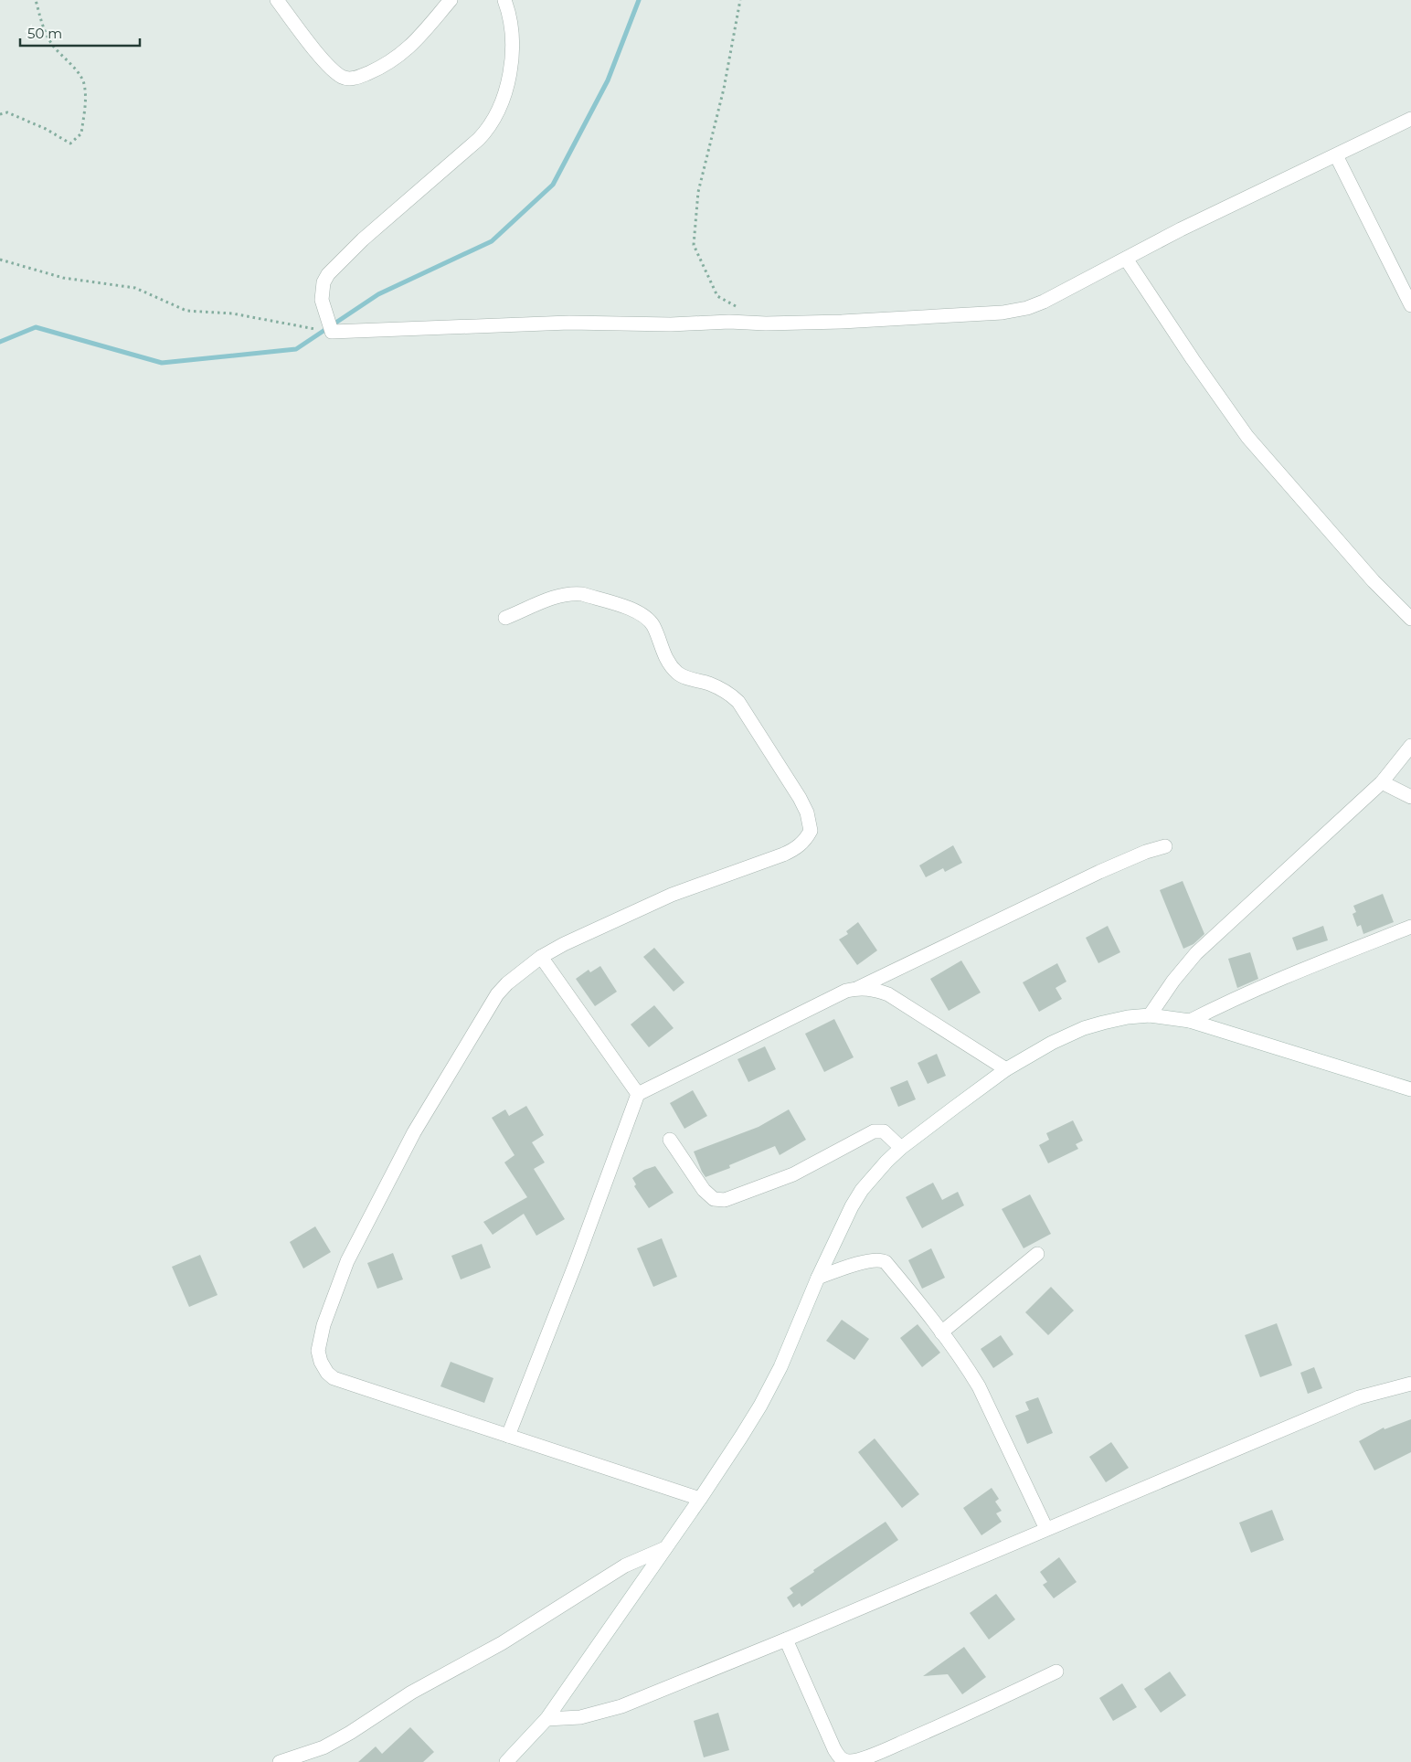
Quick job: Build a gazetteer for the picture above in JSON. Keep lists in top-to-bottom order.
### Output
{
  "scale_bar": "50 m"
}
